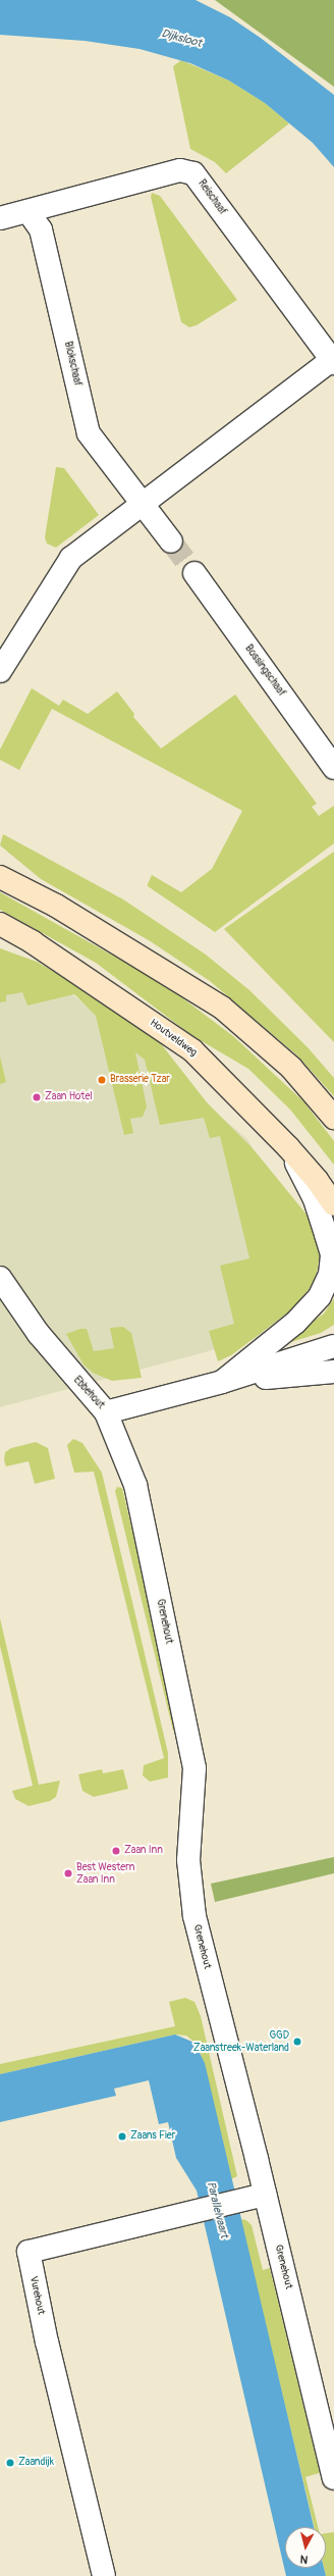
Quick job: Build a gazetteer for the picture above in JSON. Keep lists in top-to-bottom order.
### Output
{
  "streets": {
    "street": [
      "Reischaaf",
      "Blokschaaf",
      "Bossingschaaf",
      "Houtveldweg",
      "Ebbehout",
      "Grenehout",
      "Vurehout"
    ]
  },
  "crossings": [
    ["Reischaaf", "Blokschaaf"],
    ["Ebbehout", "Grenehout"],
    ["Grenehout", "Vurehout"]
  ],
  "water": ["Dijksloot", "Parallelvaart"],
  "places": [
    "Brasserie Tzar",
    "Zaan Hotel",
    "Zaan Inn",
    "Best Western Zaan Inn",
    "GGD Zaanstreek-Waterland",
    "Zaans Fier",
    "Zaandijk"
  ],
  "north": "bottom"
}
